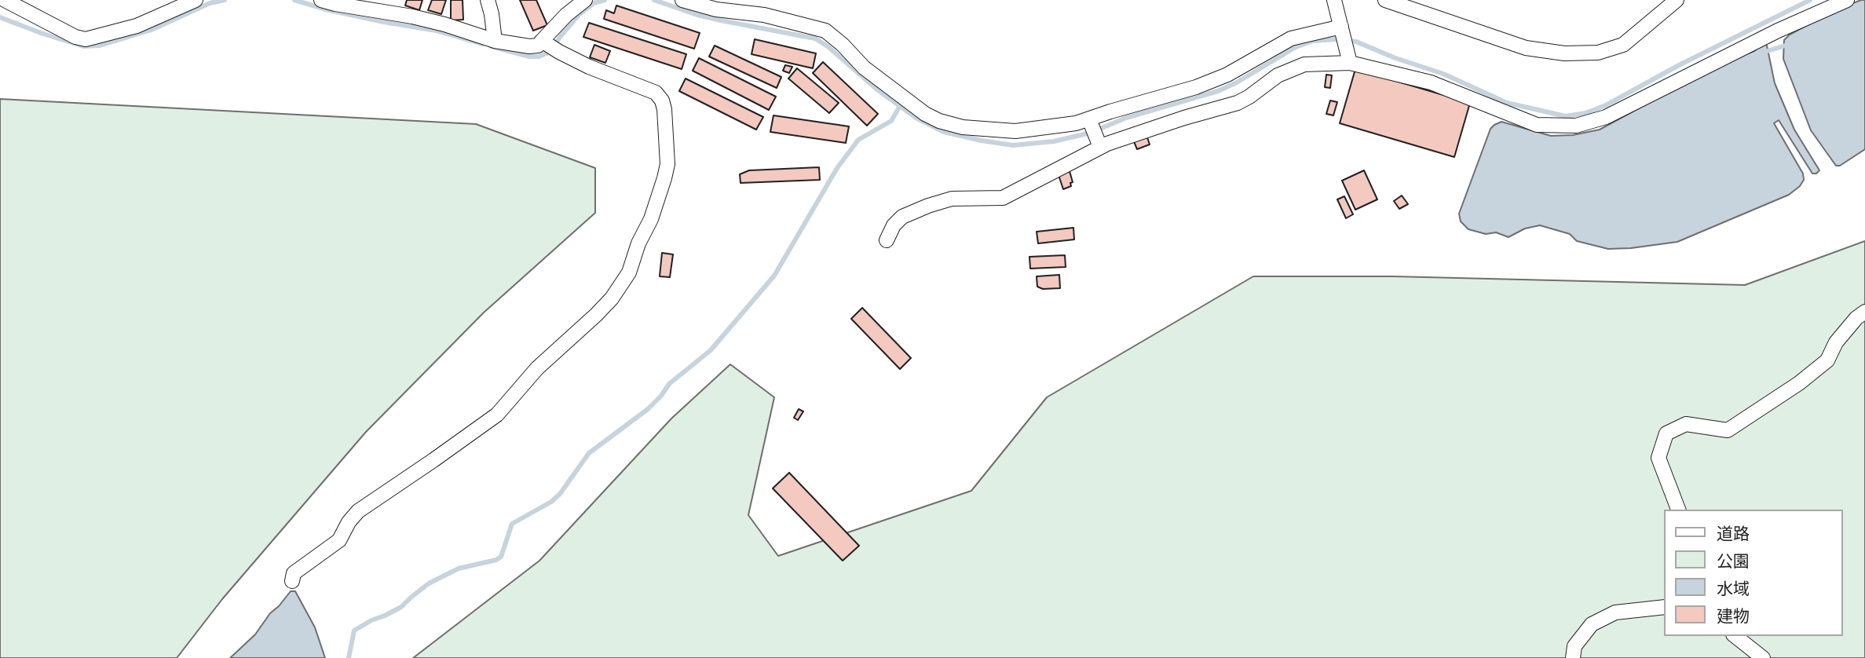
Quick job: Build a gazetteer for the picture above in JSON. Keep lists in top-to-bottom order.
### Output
{
  "legend": [
    "道路",
    "公園",
    "水域",
    "建物"
  ]
}
